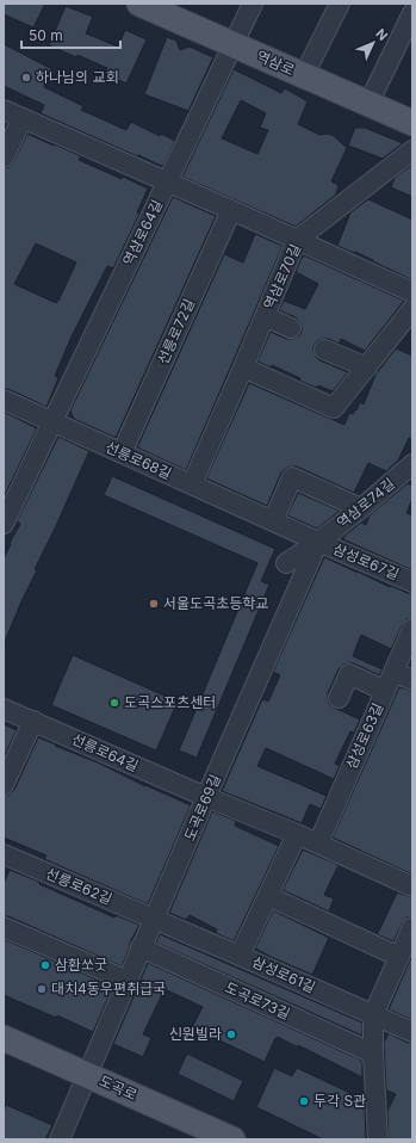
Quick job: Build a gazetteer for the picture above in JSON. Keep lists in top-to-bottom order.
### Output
{
  "streets": {
    "main road": ["역삼로", "도곡로"],
    "street": [
      "역삼로64길",
      "역삼로70길",
      "선릉로72길",
      "선릉로68길",
      "역삼로74길",
      "삼성로67길",
      "삼성로63길",
      "선릉로64길",
      "도곡로69길",
      "선릉로62길",
      "삼성로61길",
      "도곡로73길"
    ]
  },
  "crossings": [
    ["역삼로", "역삼로64길"],
    ["역삼로64길", "선릉로68길"],
    ["역삼로70길", "선릉로68길"],
    ["선릉로72길", "선릉로68길"],
    ["선릉로68길", "역삼로74길"],
    ["선릉로68길", "삼성로67길"],
    ["선릉로68길", "도곡로69길"],
    ["역삼로74길", "삼성로67길"],
    ["역삼로74길", "도곡로69길"],
    ["삼성로67길", "도곡로69길"],
    ["선릉로64길", "도곡로69길"],
    ["도곡로69길", "선릉로62길"],
    ["도곡로69길", "삼성로61길"],
    ["도곡로69길", "도곡로73길"],
    ["도곡로69길", "도곡로"],
    ["선릉로62길", "삼성로61길"]
  ],
  "places": [
    "하나님의 교회",
    "서울도곡초등학교",
    "도곡스포츠센터",
    "삼환쏘굿",
    "대치4동우편취급국",
    "신원빌라",
    "두각 S관"
  ],
  "scale_bar": "50 m",
  "north": "top right"
}
